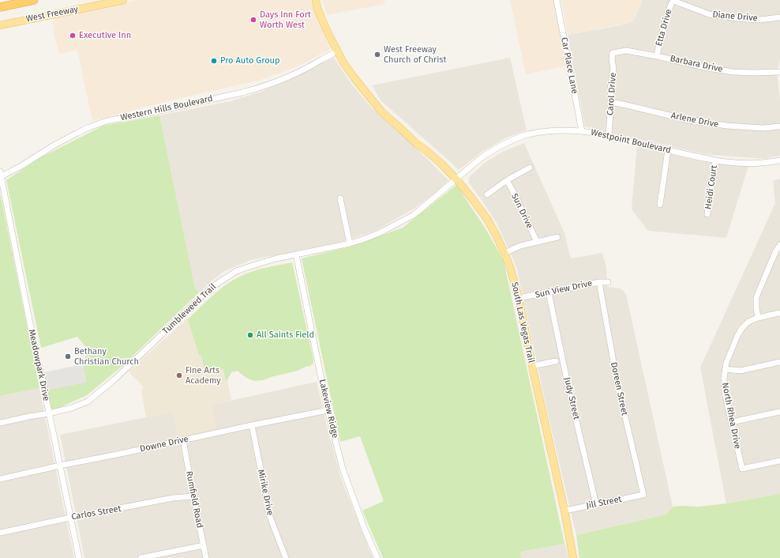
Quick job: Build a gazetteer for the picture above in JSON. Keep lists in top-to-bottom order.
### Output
{
  "streets": {
    "highway": ["West Freeway"],
    "main road": ["South Las Vegas Trail"],
    "street": [
      "Diane Drive",
      "Etta Drive",
      "Barbara Drive",
      "Car Place Lane",
      "Carol Drive",
      "Western Hills Boulevard",
      "Arlene Drive",
      "Westpoint Boulevard",
      "Heidi Court",
      "Sun Drive",
      "Sun View Drive",
      "Tumbleweed Trail",
      "Meadowpark Drive",
      "Doreen Street",
      "Judy Street",
      "Lakeview Ridge",
      "North Rhea Drive",
      "Downe Drive",
      "Mirike Drive",
      "Rumfield Road",
      "Jill Street",
      "Carlos Street"
    ]
  },
  "crossings": [
    ["Diane Drive", "Etta Drive"],
    ["Etta Drive", "Barbara Drive"],
    ["Barbara Drive", "Carol Drive"],
    ["Car Place Lane", "Westpoint Boulevard"],
    ["Carol Drive", "Arlene Drive"],
    ["Carol Drive", "Westpoint Boulevard"],
    ["Western Hills Boulevard", "South Las Vegas Trail"],
    ["Western Hills Boulevard", "Meadowpark Drive"],
    ["Westpoint Boulevard", "Heidi Court"],
    ["Westpoint Boulevard", "Tumbleweed Trail"],
    ["Westpoint Boulevard", "South Las Vegas Trail"],
    ["Sun View Drive", "South Las Vegas Trail"],
    ["Sun View Drive", "Doreen Street"],
    ["Sun View Drive", "Judy Street"],
    ["Tumbleweed Trail", "South Las Vegas Trail"],
    ["Tumbleweed Trail", "Meadowpark Drive"],
    ["Tumbleweed Trail", "Lakeview Ridge"],
    ["South Las Vegas Trail", "Jill Street"],
    ["Meadowpark Drive", "Downe Drive"],
    ["Meadowpark Drive", "Carlos Street"],
    ["Doreen Street", "Jill Street"],
    ["Judy Street", "Jill Street"],
    ["Lakeview Ridge", "Downe Drive"],
    ["Downe Drive", "Mirike Drive"],
    ["Downe Drive", "Rumfield Road"],
    ["Rumfield Road", "Carlos Street"]
  ],
  "places": [
    "Days Inn Fort Worth West",
    "Executive Inn",
    "West Freeway Church of Christ",
    "Pro Auto Group",
    "All Saints Field",
    "Bethany Christian Church",
    "Fine Arts Academy"
  ]
}
